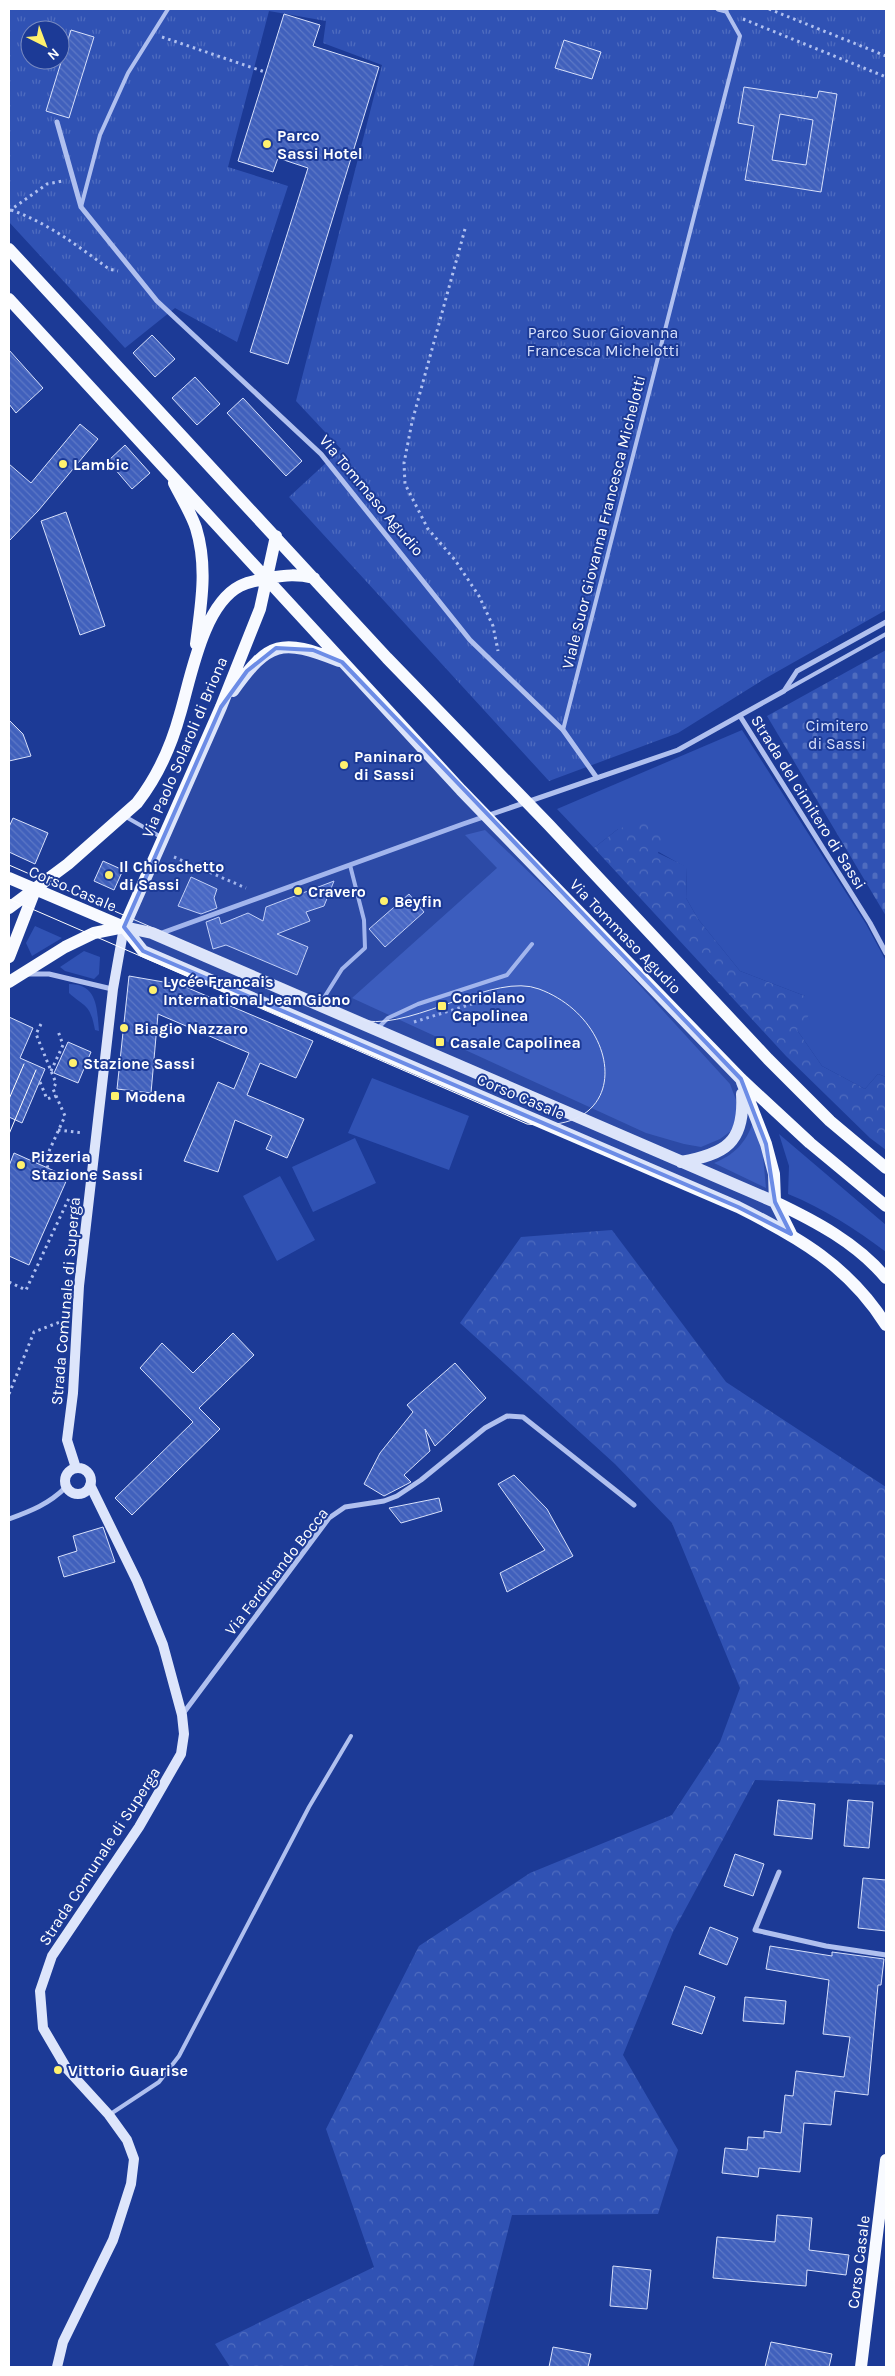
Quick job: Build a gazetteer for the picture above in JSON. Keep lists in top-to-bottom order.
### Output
{
  "streets": {
    "main road": ["Via Tommaso Agudio", "Via Paolo Solaroli di Briona", "Corso Casale"],
    "street": ["Strada del cimitero di Sassi", "Strada Comunale di Superga", "Via Ferdinando Bocca"],
    "lane": ["Viale Suor Giovanna Francesca Michelotti"]
  },
  "crossings": [
    ["Via Tommaso Agudio", "Viale Suor Giovanna Francesca Michelotti"],
    ["Via Tommaso Agudio", "Via Paolo Solaroli di Briona"],
    ["Via Tommaso Agudio", "Strada del cimitero di Sassi"],
    ["Via Paolo Solaroli di Briona", "Corso Casale"],
    ["Via Paolo Solaroli di Briona", "Strada Comunale di Superga"],
    ["Corso Casale", "Strada Comunale di Superga"],
    ["Strada Comunale di Superga", "Via Ferdinando Bocca"]
  ],
  "parks": ["Parco Suor Giovanna Francesca Michelotti", "Cimitero di Sassi"],
  "places": {
    "other": [
      "Parco Sassi Hotel",
      "Lambic",
      "Paninaro di Sassi",
      "Il Chioschetto di Sassi",
      "Cravero",
      "Beyfin",
      "Lycée Francais International Jean Giono",
      "Biagio Nazzaro",
      "Stazione Sassi",
      "Pizzeria Stazione Sassi",
      "Vittorio Guarise"
    ],
    "transit": ["Coriolano Capolinea", "Casale Capolinea", "Modena"]
  },
  "north": "bottom right"
}
